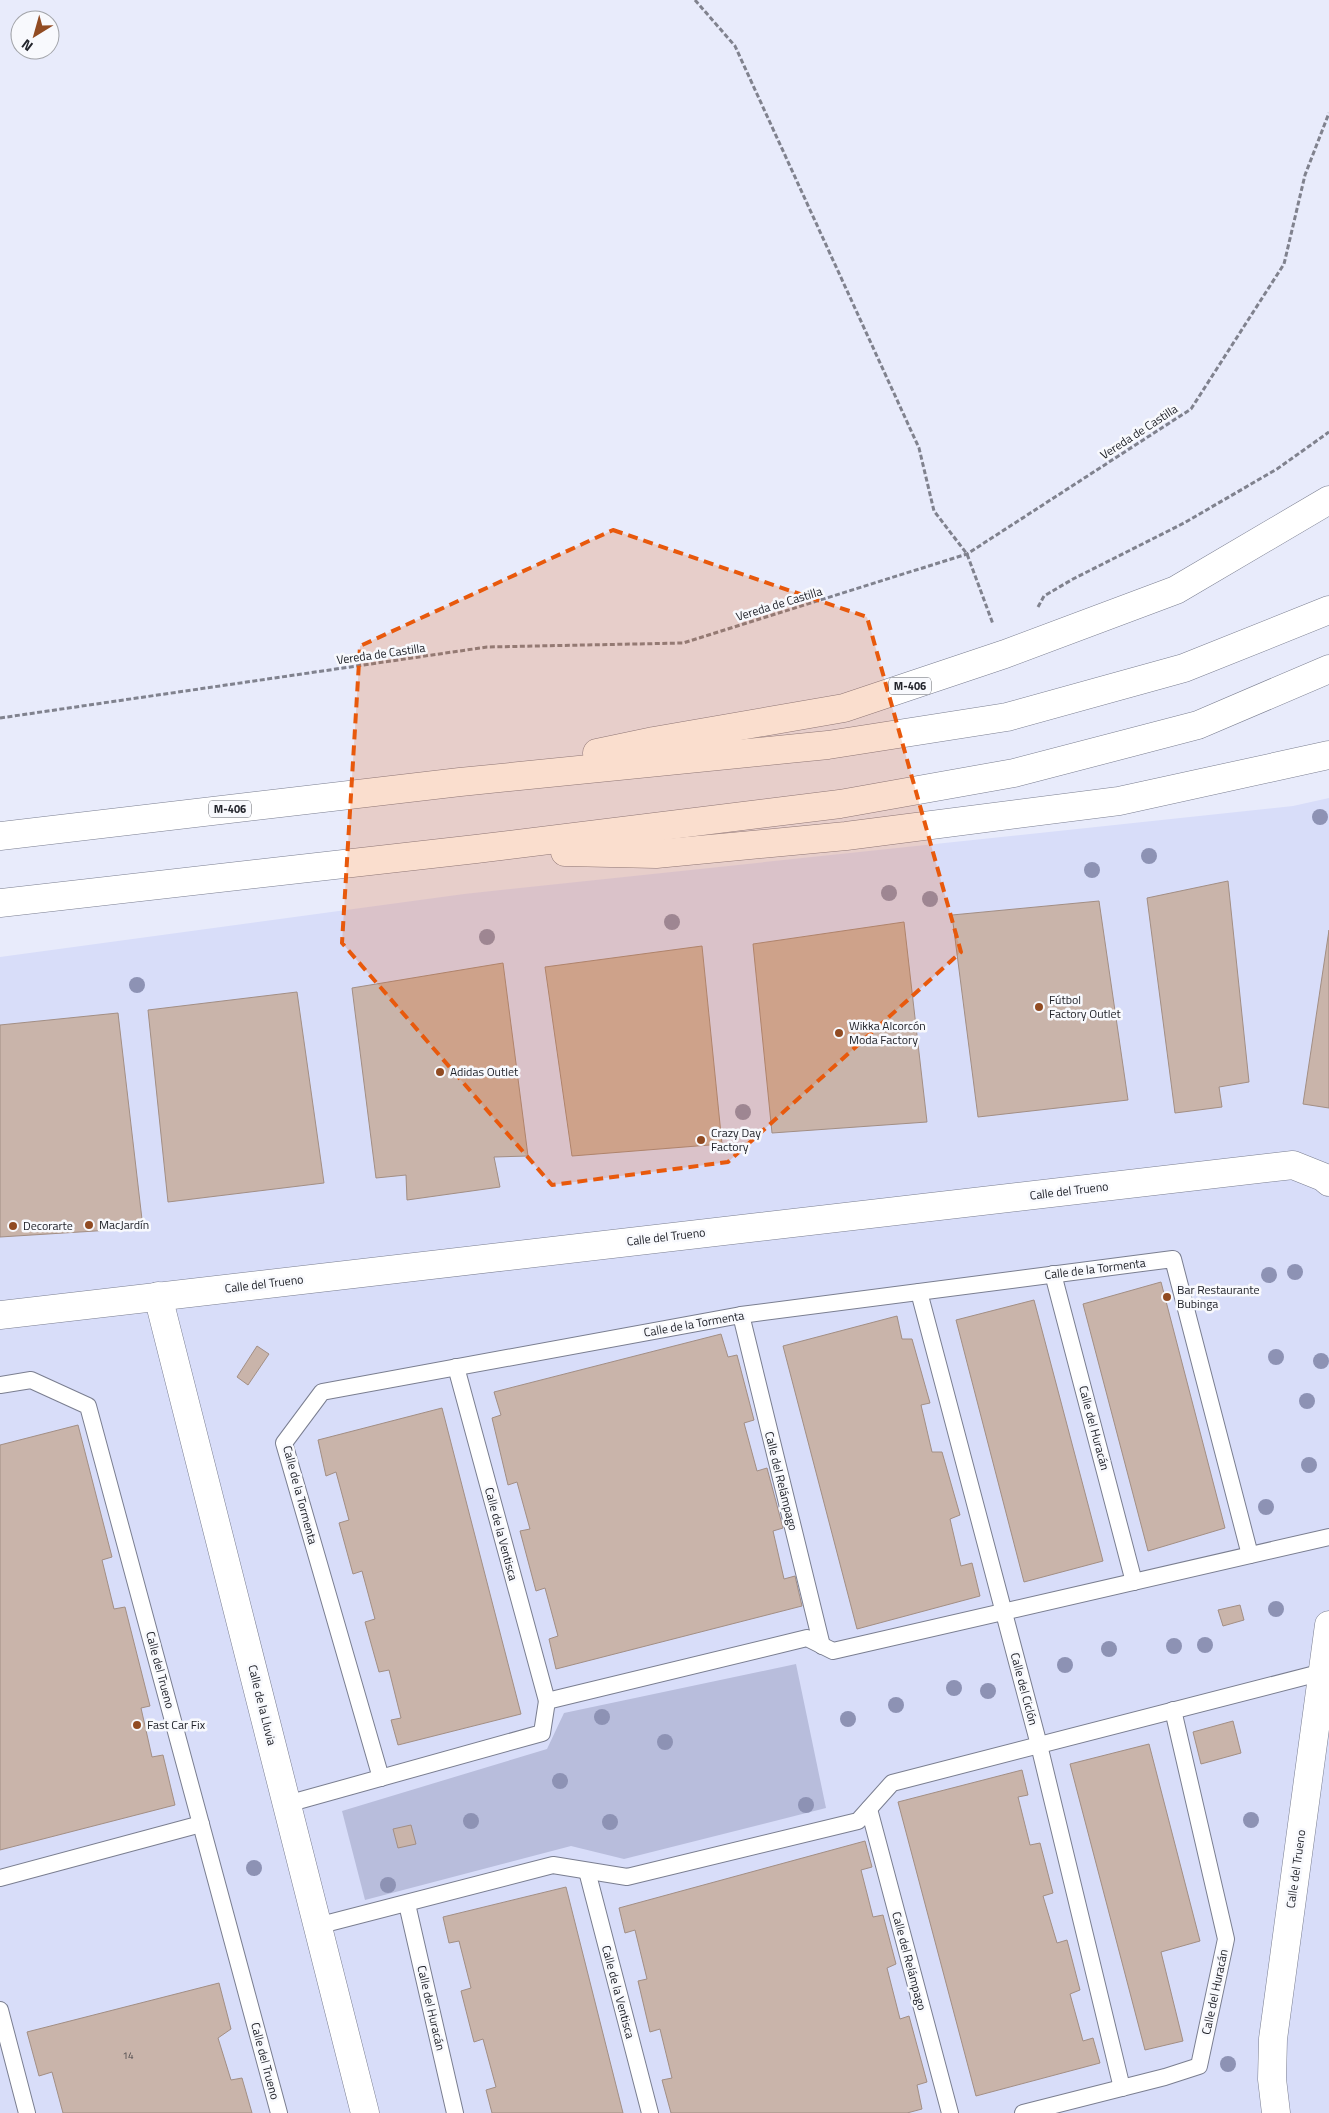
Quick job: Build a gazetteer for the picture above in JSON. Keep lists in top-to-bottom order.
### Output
{
  "streets": {
    "main road": ["M-406", "Calle del Trueno", "Calle de la Lluvia"],
    "lane": [
      "Calle de la Tormenta",
      "Calle del Huracán",
      "Calle del Relámpago",
      "Calle de la Ventisca",
      "Calle del Ciclón"
    ],
    "path": ["Vereda de Castilla"]
  },
  "crossings": [
    ["Calle del Trueno", "Calle de la Lluvia"],
    ["Calle de la Tormenta", "Calle del Huracán"],
    ["Calle de la Tormenta", "Calle del Relámpago"],
    ["Calle de la Tormenta", "Calle de la Ventisca"],
    ["Calle de la Tormenta", "Calle del Ciclón"],
    ["Calle del Huracán", "Calle del Ciclón"]
  ],
  "places": [
    "Fútbol Factory Outlet",
    "Wikka Alcorcón Moda Factory",
    "Adidas Outlet",
    "Crazy Day Factory",
    "MacJardín",
    "Decorarte",
    "Bar Restaurante Bubinga",
    "Fast Car Fix"
  ],
  "house_numbers": ["14"],
  "north": "bottom left"
}
